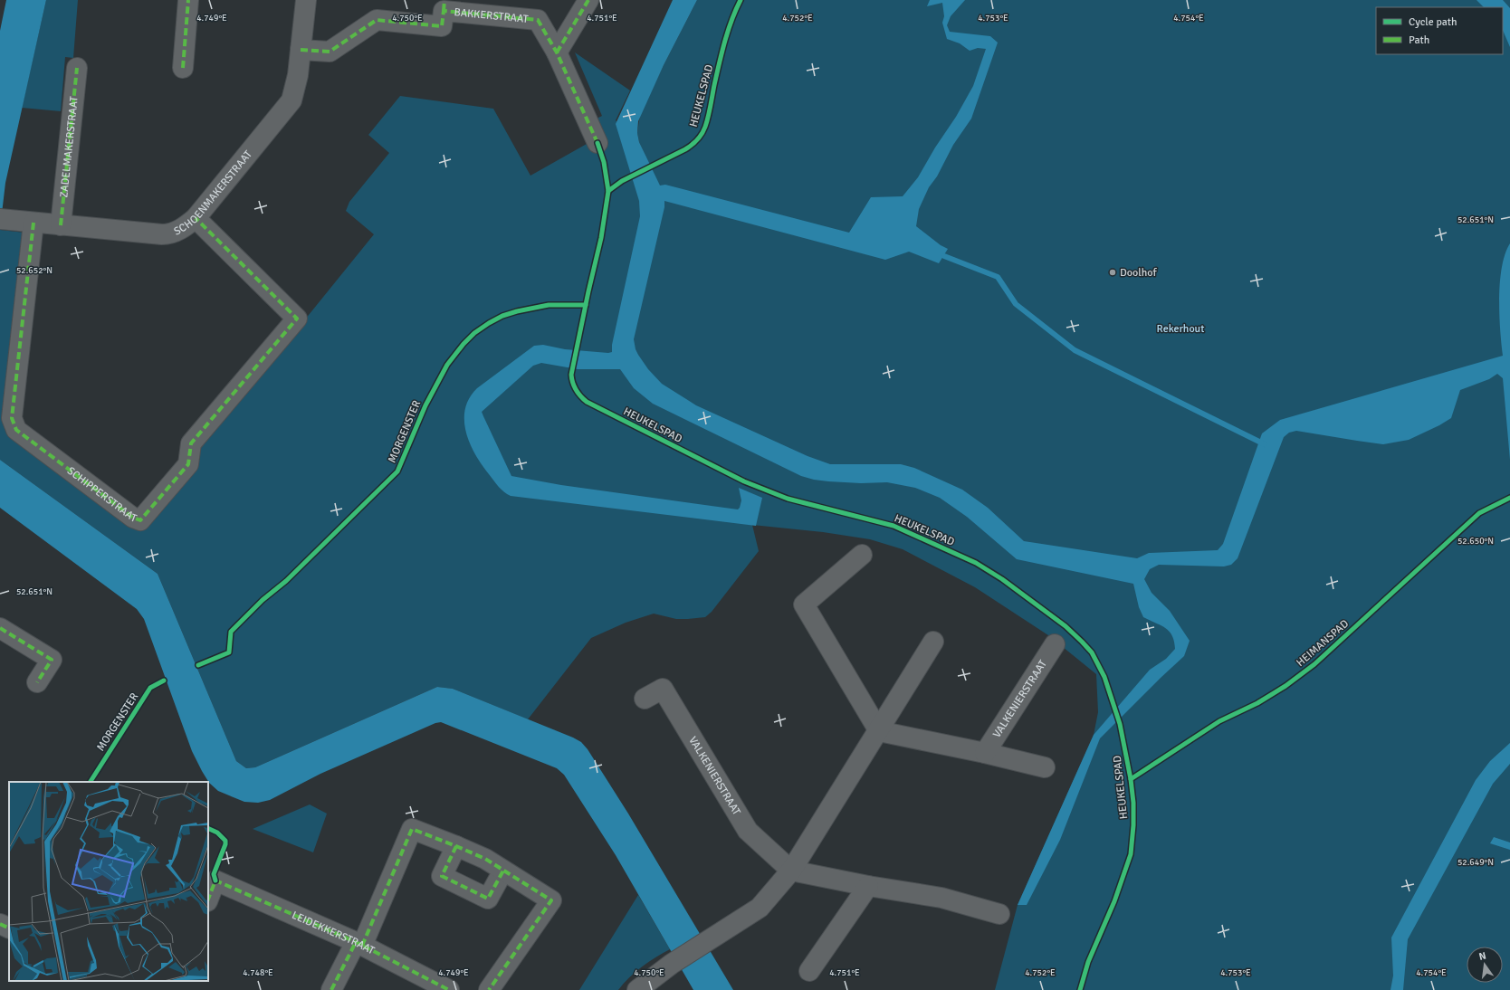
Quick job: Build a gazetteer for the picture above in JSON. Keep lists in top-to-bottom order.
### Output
{
  "streets": {
    "street": [
      "BAKKERSTRAAT",
      "ZADELMAKERSTRAAT",
      "SCHOENMAKERSTRAAT",
      "SCHIPPERSTRAAT",
      "VALKENIERSTRAAT",
      "LEIDEKKERSTRAAT"
    ],
    "cycle path": ["HEUKELSPAD", "MORGENSTER", "HEIMANSPAD"]
  },
  "crossings": [
    ["BAKKERSTRAAT", "SCHOENMAKERSTRAAT"],
    ["ZADELMAKERSTRAAT", "SCHOENMAKERSTRAAT"],
    ["SCHOENMAKERSTRAAT", "SCHIPPERSTRAAT"]
  ],
  "parks": ["Rekerhout"],
  "places": ["Doolhof"],
  "legend": ["Cycle path", "Path"],
  "north": "top",
  "coordinates": [
    "4.749°E",
    "4.750°E",
    "4.751°E",
    "4.752°E",
    "4.753°E",
    "4.754°E",
    "52.651°N",
    "52.652°N",
    "52.650°N",
    "52.649°N",
    "4.748°E"
  ]
}
